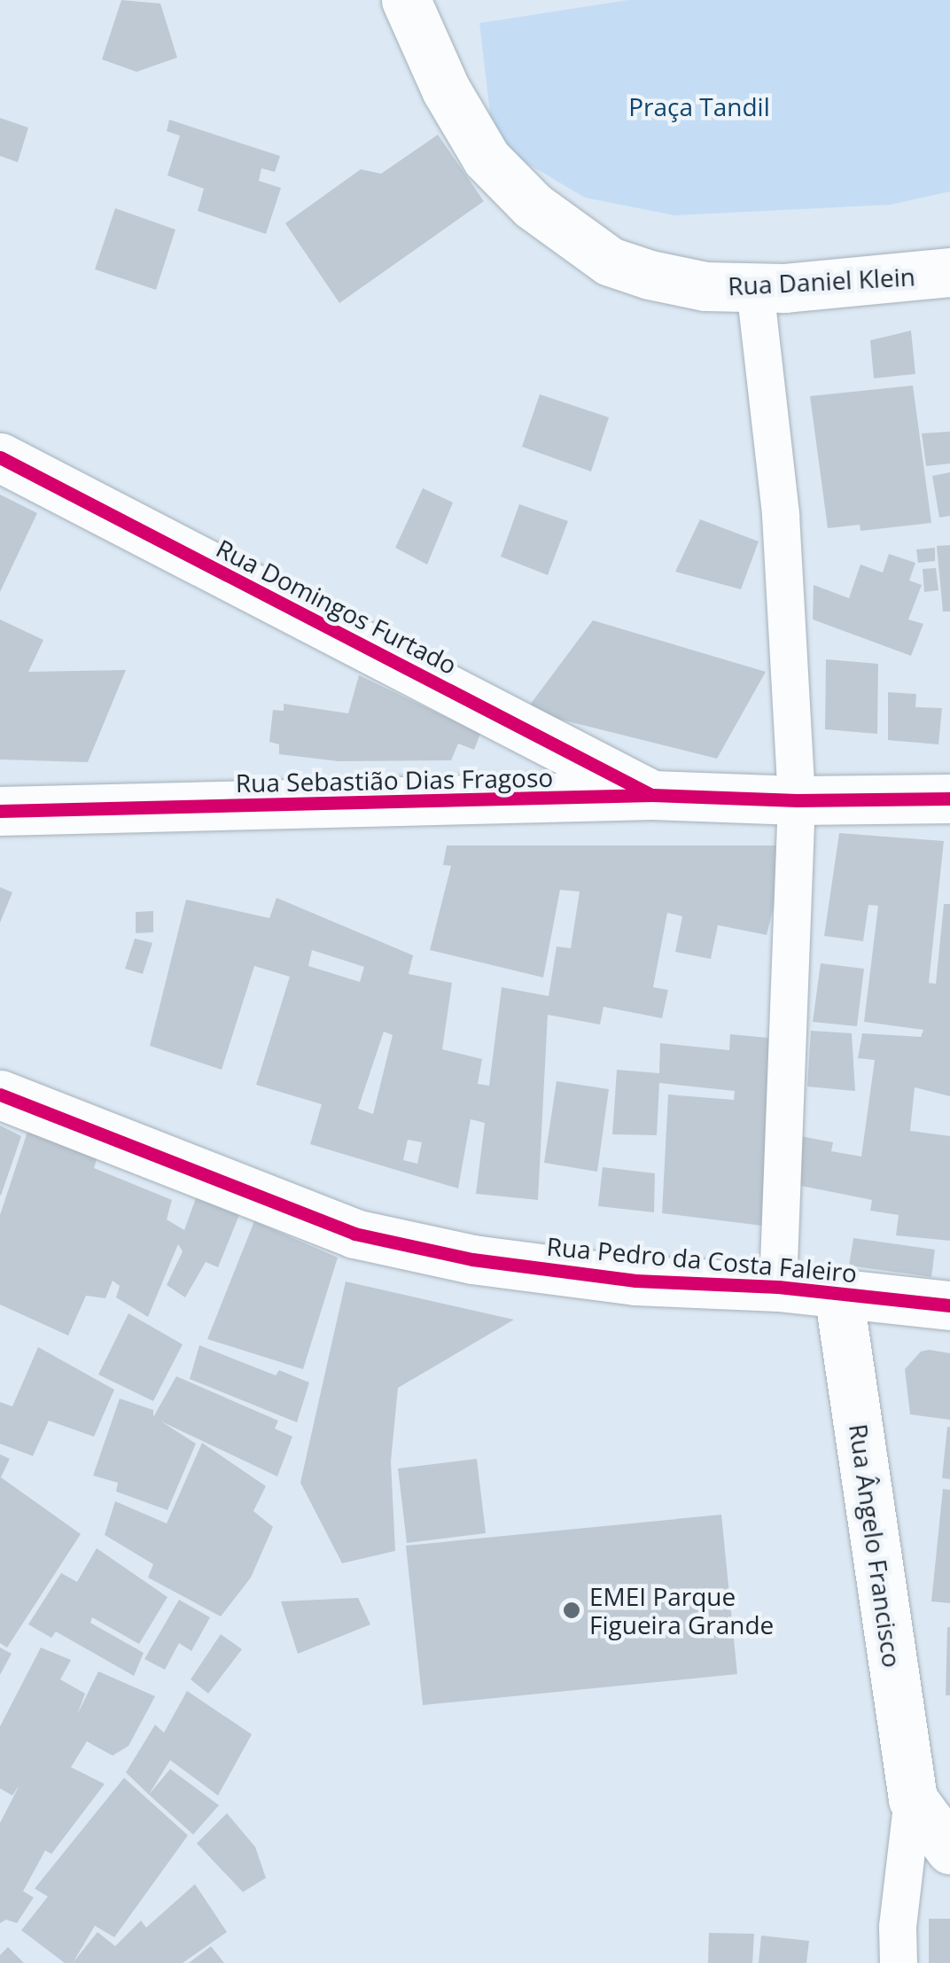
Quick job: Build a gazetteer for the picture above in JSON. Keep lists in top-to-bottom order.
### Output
{
  "streets": {
    "street": [
      "Rua Daniel Klein",
      "Rua Domingos Furtado",
      "Rua Sebastião Dias Fragoso",
      "Rua Pedro da Costa Faleiro",
      "Rua Ângelo Francisco"
    ]
  },
  "crossings": [
    ["Rua Domingos Furtado", "Rua Sebastião Dias Fragoso"],
    ["Rua Pedro da Costa Faleiro", "Rua Ângelo Francisco"]
  ],
  "parks": ["Praça Tandil"],
  "places": ["EMEI Parque Figueira Grande"]
}
